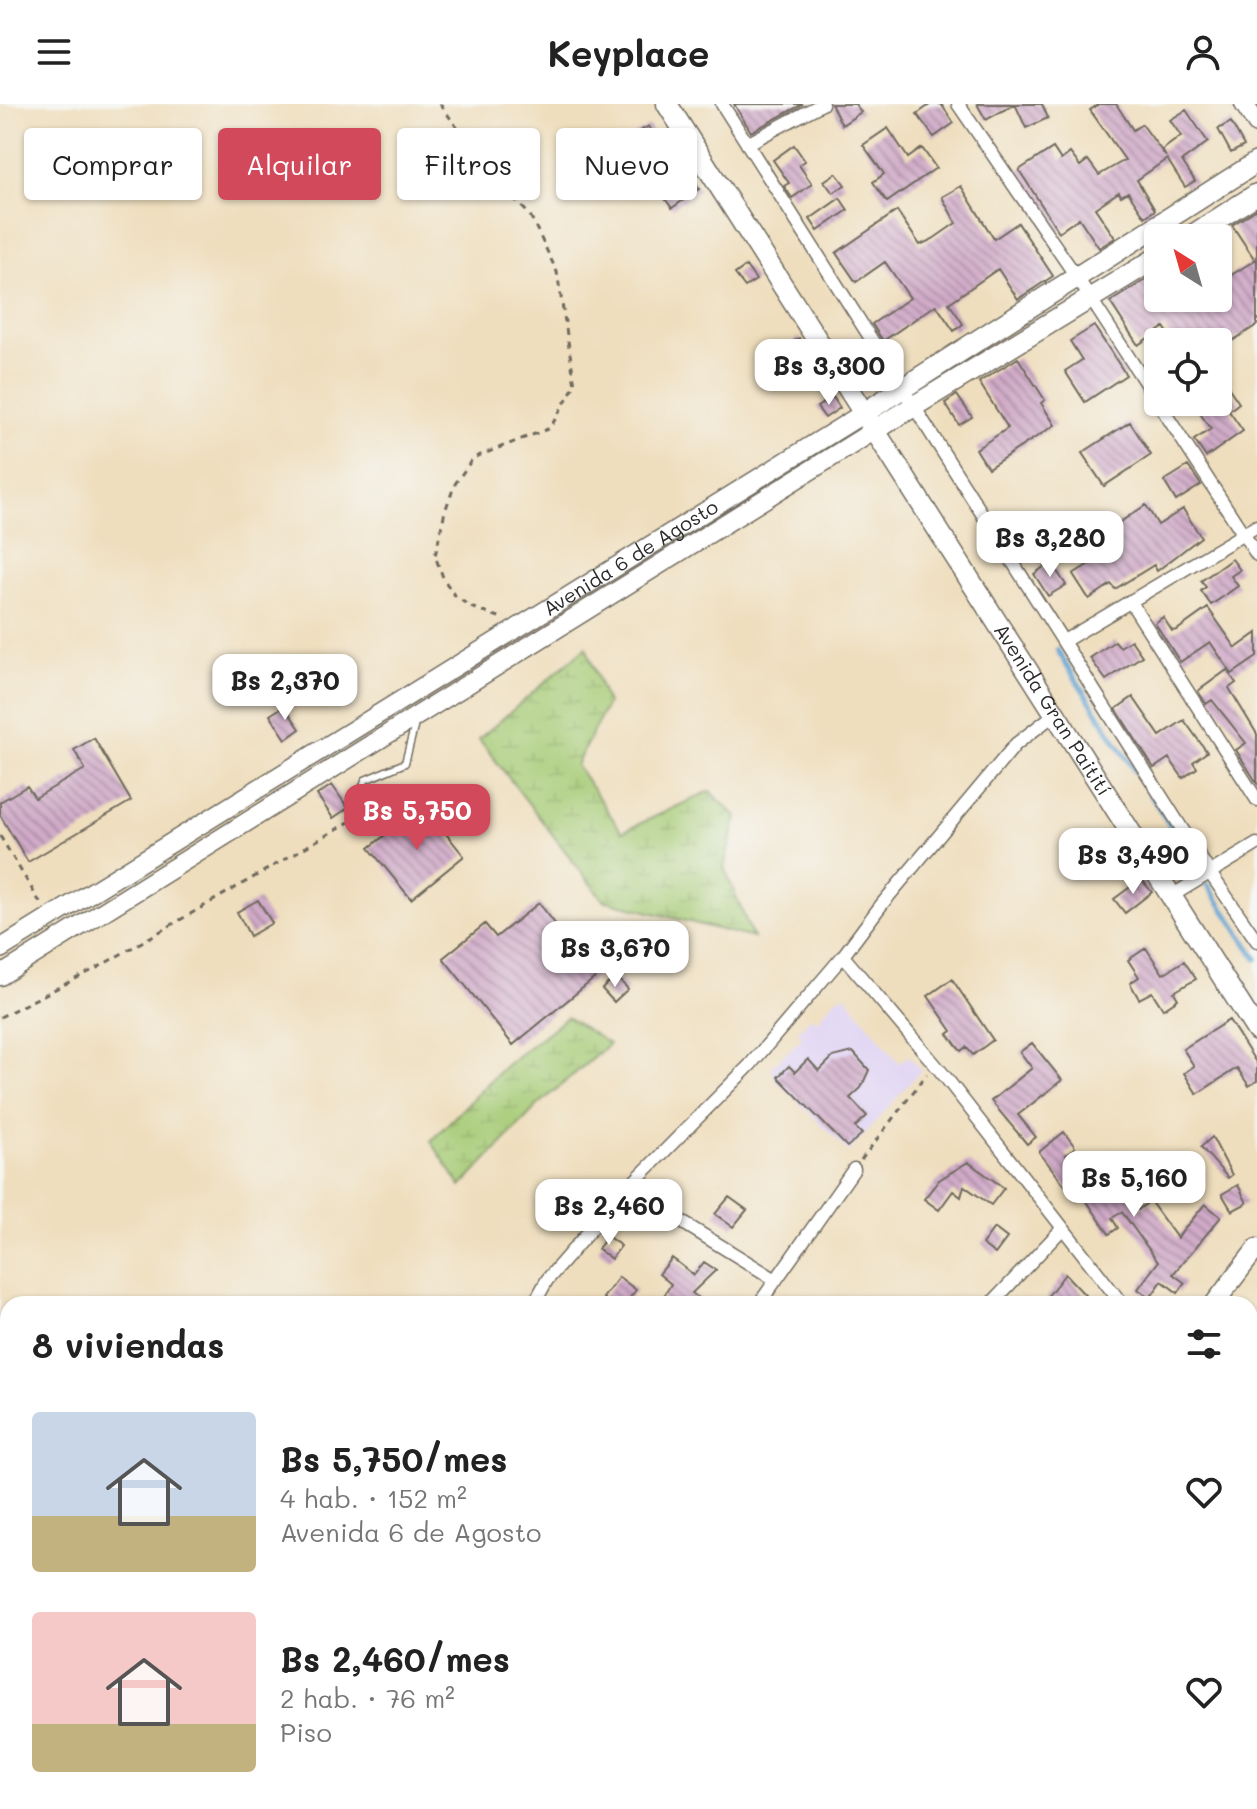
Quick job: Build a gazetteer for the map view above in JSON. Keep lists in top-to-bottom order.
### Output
{
  "streets": {
    "main road": ["Avenida 6 de Agosto", "Avenida Gran Paitití"]
  },
  "crossings": [
    ["Avenida 6 de Agosto", "Avenida Gran Paitití"]
  ],
  "north": "top left",
  "page": {
    "header": "Keyplace",
    "chip": [
      "Comprar",
      "Alquilar",
      "Filtros",
      "Nuevo"
    ],
    "price": [
      "Bs 3,300",
      "Bs 3,280",
      "Bs 2,370",
      "Bs 5,750",
      "Bs 3,490",
      "Bs 3,670",
      "Bs 5,160",
      "Bs 2,460"
    ],
    "heading": "8 viviendas",
    "list": [
      {
        "name": "Bs 5,750/mes",
        "note": "4 hab. · 152 m² · Avenida 6 de Agosto"
      },
      {
        "name": "Bs 2,460/mes",
        "note": "2 hab. · 76 m² · Piso"
      }
    ]
  }
}
